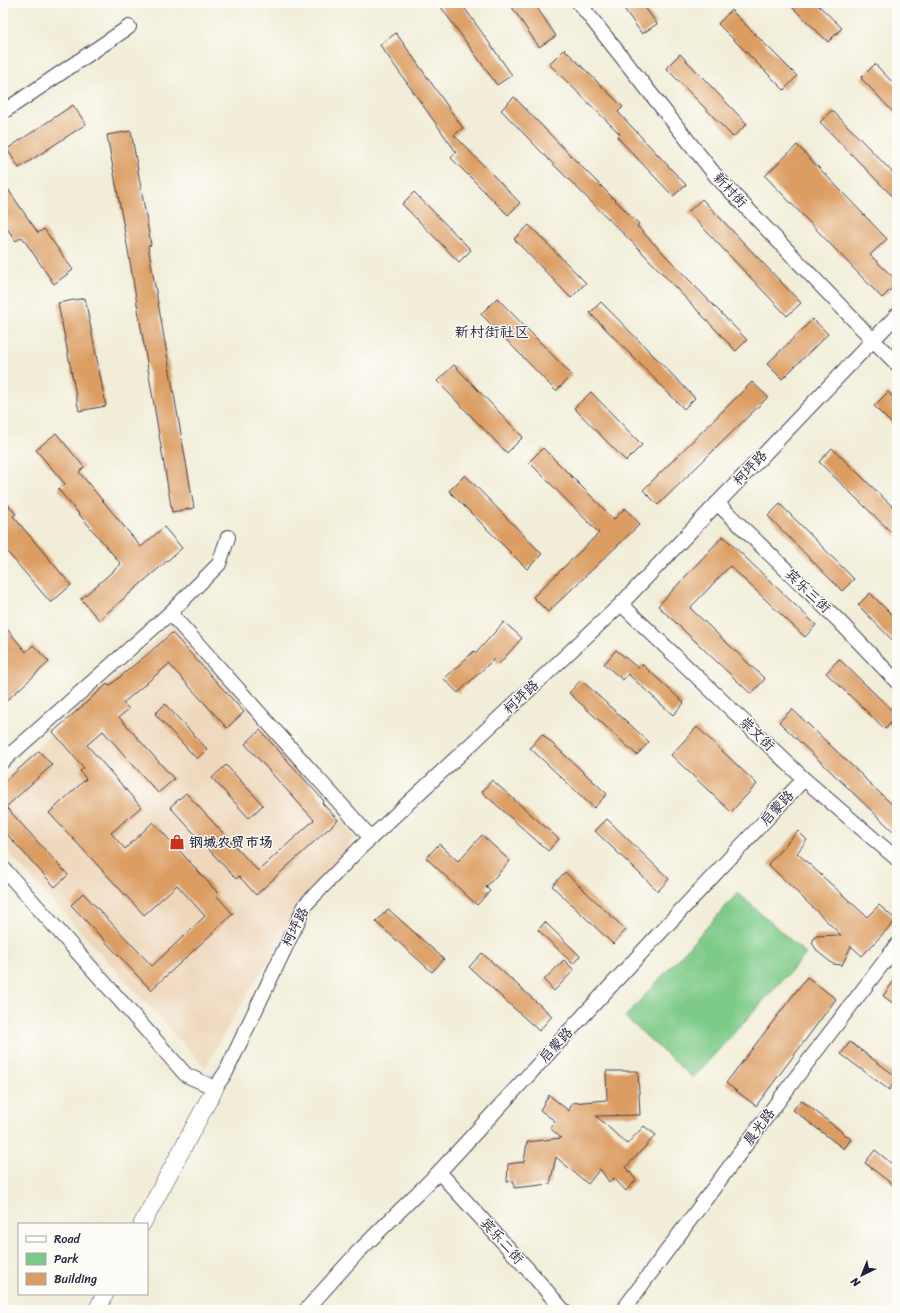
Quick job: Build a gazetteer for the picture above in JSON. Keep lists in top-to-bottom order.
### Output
{
  "streets": {
    "street": [
      "新村街",
      "柯坪路",
      "宾乐三街",
      "崇文街",
      "启蒙路",
      "晨光路",
      "宾乐二街"
    ]
  },
  "crossings": [
    ["新村街", "柯坪路"],
    ["柯坪路", "宾乐三街"],
    ["柯坪路", "崇文街"],
    ["崇文街", "启蒙路"],
    ["启蒙路", "宾乐二街"]
  ],
  "districts": ["新村街社区"],
  "places": {
    "shop": ["钢城农贸市场"]
  },
  "legend": ["Road", "Park", "Building"],
  "north": "bottom left"
}
